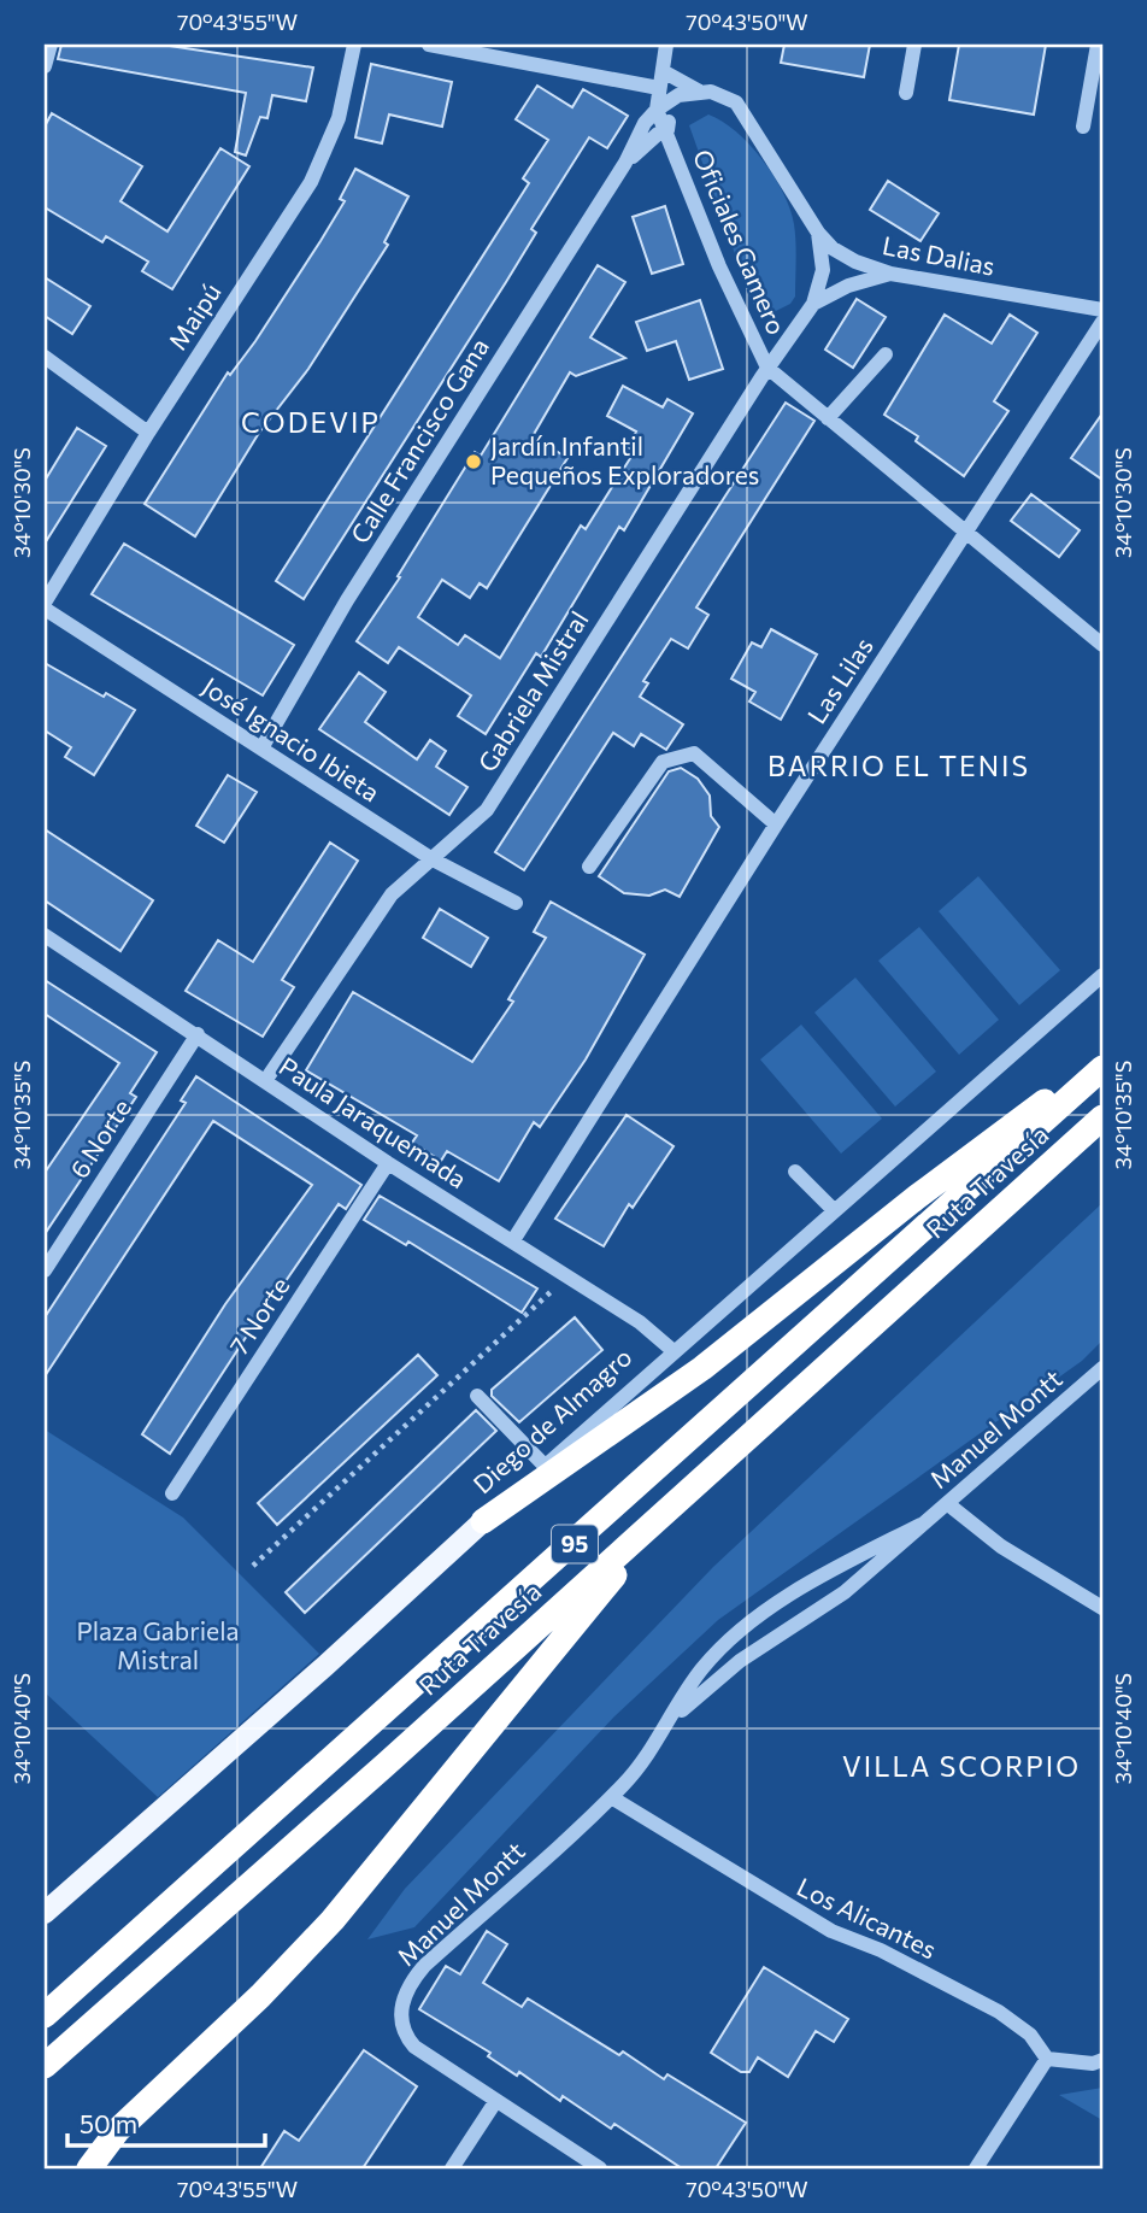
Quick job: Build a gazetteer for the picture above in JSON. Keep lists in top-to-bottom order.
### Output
{
  "streets": {
    "highway": ["Ruta Travesía", "95"],
    "main road": ["Diego de Almagro"],
    "street": [
      "Oficiales Gamero",
      "Las Dalias",
      "Maipú",
      "Calle Francisco Gana",
      "Las Lilas",
      "Gabriela Mistral",
      "José Ignacio Ibieta",
      "Paula Jaraquemada",
      "6 Norte",
      "7 Norte",
      "Manuel Montt",
      "Los Alicantes"
    ]
  },
  "crossings": [
    ["Oficiales Gamero", "Calle Francisco Gana"],
    ["Oficiales Gamero", "Las Lilas"],
    ["Oficiales Gamero", "Gabriela Mistral"],
    ["Las Dalias", "Gabriela Mistral"],
    ["Maipú", "José Ignacio Ibieta"],
    ["Calle Francisco Gana", "José Ignacio Ibieta"],
    ["Las Lilas", "Paula Jaraquemada"],
    ["Gabriela Mistral", "José Ignacio Ibieta"],
    ["Gabriela Mistral", "Paula Jaraquemada"],
    ["Paula Jaraquemada", "6 Norte"],
    ["Paula Jaraquemada", "7 Norte"],
    ["Paula Jaraquemada", "Diego de Almagro"],
    ["Manuel Montt", "Los Alicantes"]
  ],
  "districts": ["CODEVIP", "BARRIO EL TENIS", "VILLA SCORPIO"],
  "parks": ["Plaza Gabriela Mistral"],
  "places": ["Jardín Infantil Pequeños Exploradores"],
  "scale_bar": "50 m",
  "coordinates": [
    "70°43'55\"W",
    "70°43'50\"W",
    "34°10'30\"S",
    "34°10'35\"S",
    "34°10'40\"S"
  ]
}
